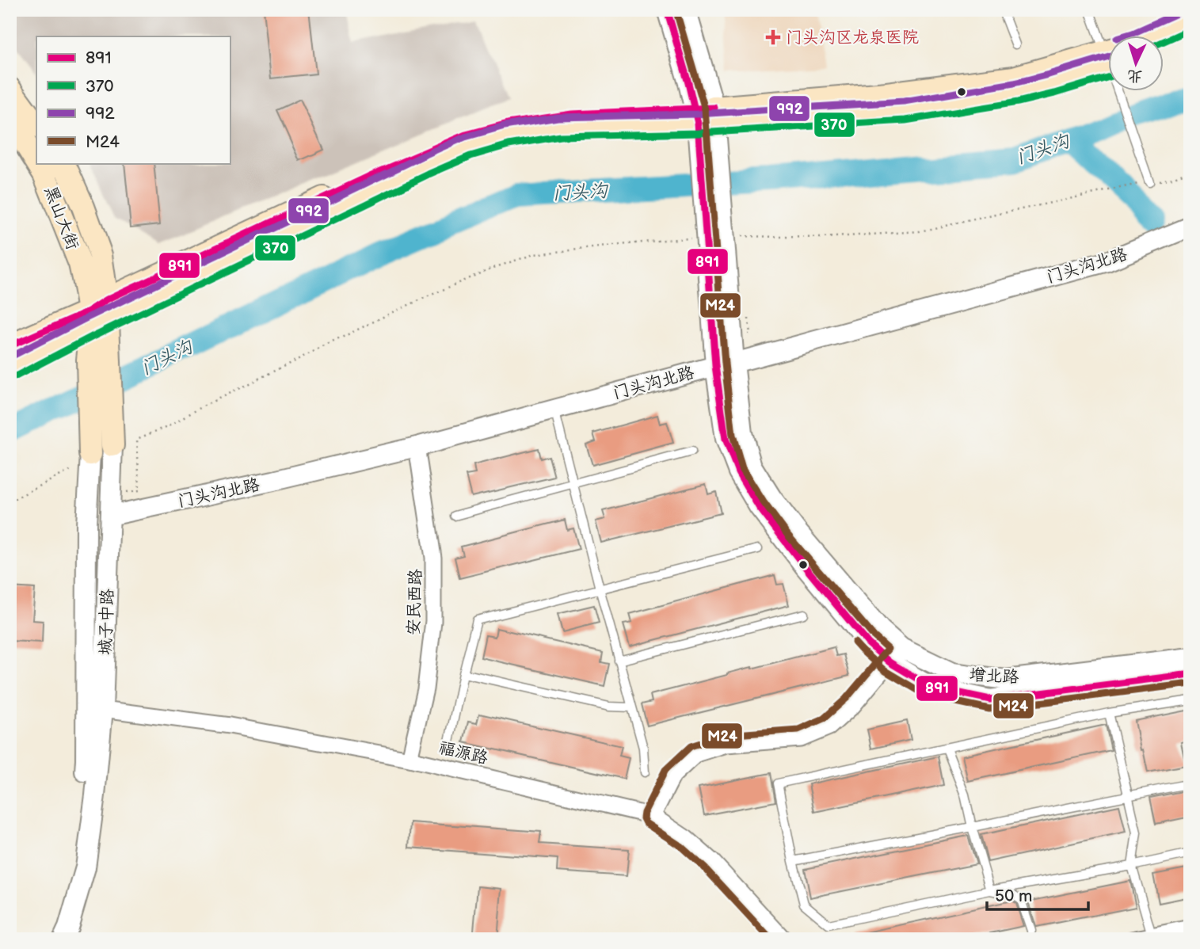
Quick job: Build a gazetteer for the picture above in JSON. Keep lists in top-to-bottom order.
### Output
{
  "streets": {
    "main road": ["黑山大街", "城子中路"],
    "street": [
      "门头沟北路",
      "安民西路",
      "增北路",
      "福源路"
    ]
  },
  "crossings": [
    ["黑山大街", "城子中路"],
    ["门头沟北路", "安民西路"],
    ["门头沟北路", "城子中路"],
    ["门头沟北路", "增北路"],
    ["安民西路", "福源路"],
    ["城子中路", "福源路"]
  ],
  "water": ["门头沟"],
  "places": {
    "health": ["门头沟区龙泉医院"]
  },
  "lines": [
    "transit line 891",
    "transit line 992",
    "transit line M24",
    "transit line 370"
  ],
  "legend": [
    "891",
    "370",
    "992",
    "M24"
  ],
  "scale_bar": "50 m",
  "north": "bottom"
}
